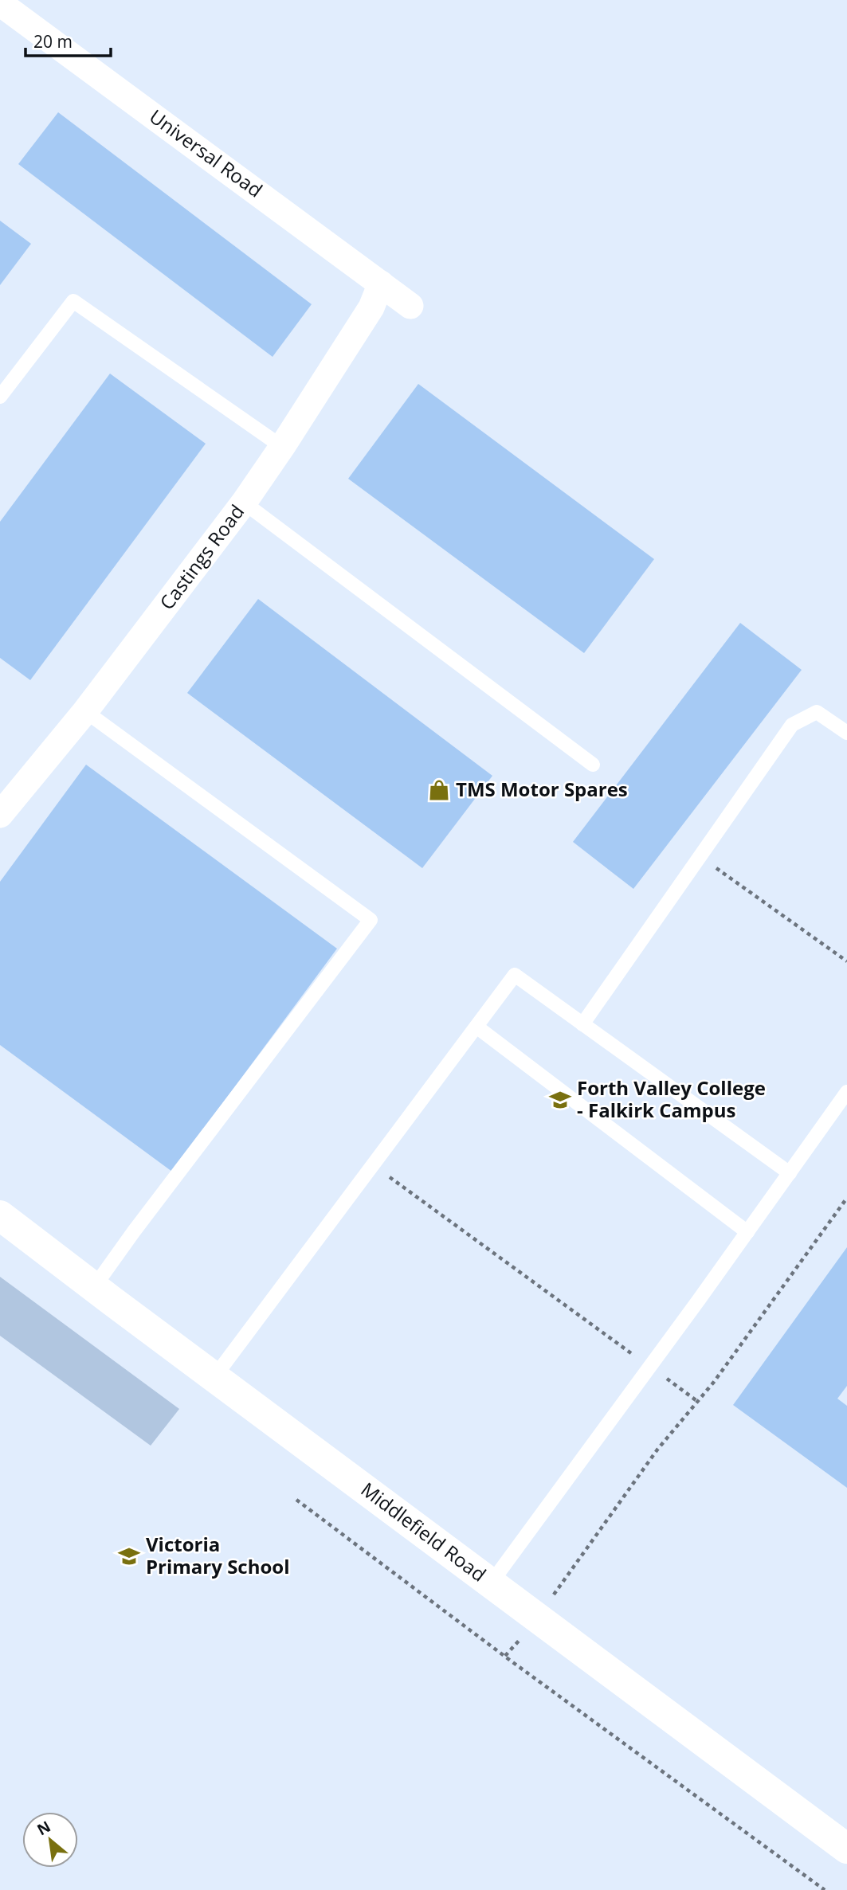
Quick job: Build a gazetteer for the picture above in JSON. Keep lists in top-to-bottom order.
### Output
{
  "streets": {
    "street": ["Universal Road", "Castings Road", "Middlefield Road"]
  },
  "crossings": [
    ["Universal Road", "Castings Road"]
  ],
  "places": {
    "shop": ["TMS Motor Spares"],
    "school or university": ["Forth Valley College - Falkirk Campus", "Victoria Primary School"]
  },
  "scale_bar": "20 m",
  "north": "top left"
}
